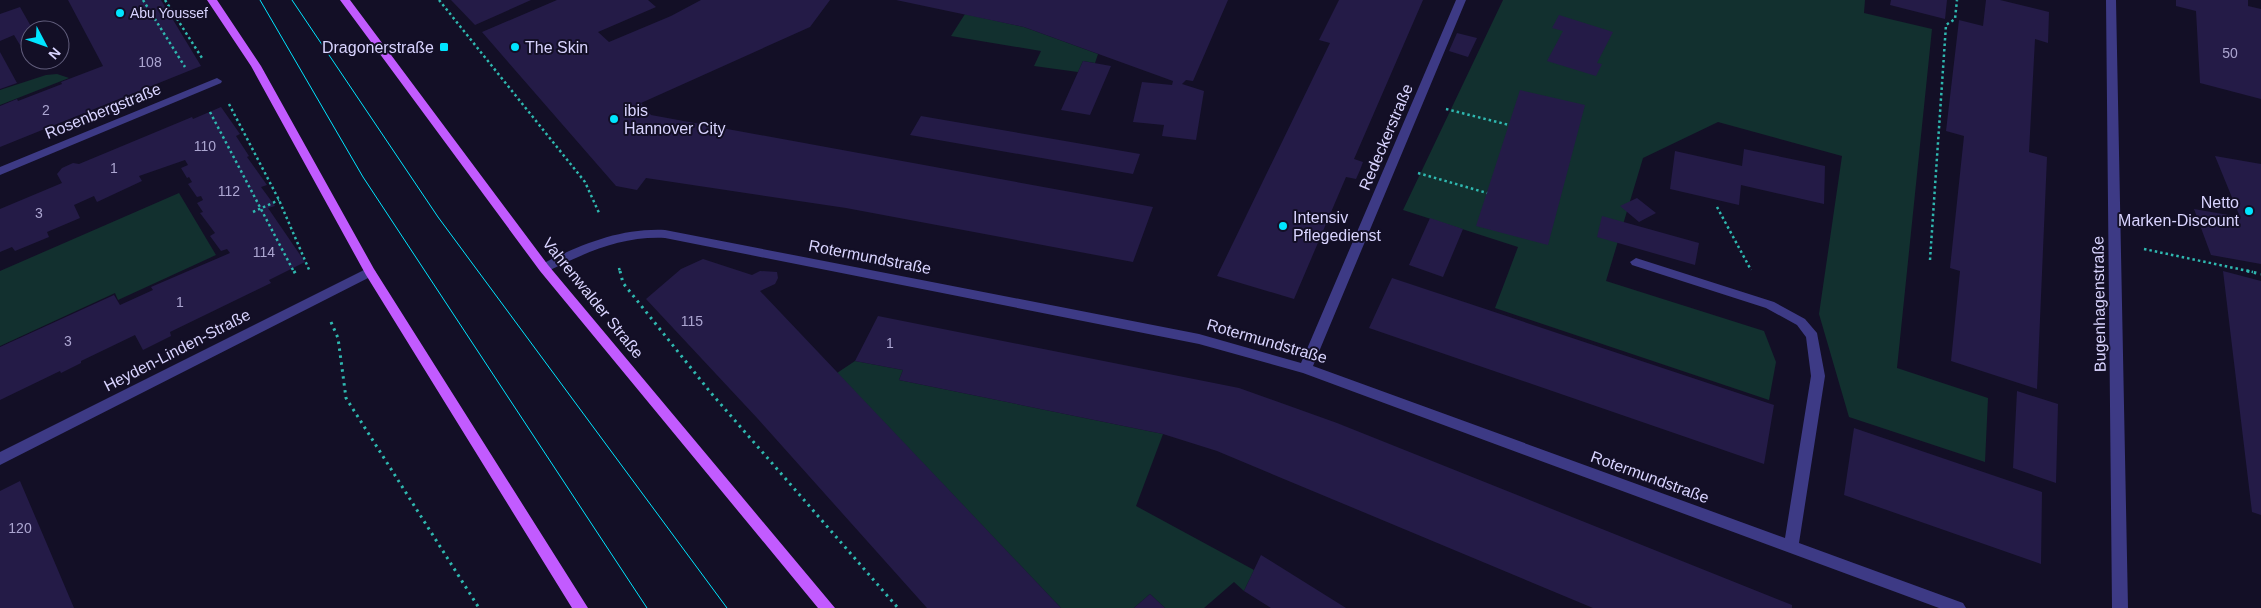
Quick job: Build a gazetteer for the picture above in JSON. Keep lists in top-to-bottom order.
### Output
{
  "streets": {
    "main road": ["Vahrenwalder Straße"],
    "street": [
      "Rosenbergstraße",
      "Redeckerstraße",
      "Rotermundstraße",
      "Bugenhagenstraße",
      "Heyden-Linden-Straße"
    ]
  },
  "crossings": [
    ["Redeckerstraße", "Rotermundstraße"],
    ["Rotermundstraße", "Vahrenwalder Straße"]
  ],
  "places": {
    "other": [
      "Abu Youssef",
      "The Skin",
      "ibis Hannover City",
      "Netto Marken-Discount",
      "Intensiv Pflegedienst"
    ],
    "transit": ["Dragonerstraße"]
  },
  "house_numbers": [
    "50",
    "108",
    "2",
    "110",
    "1",
    "112",
    "3",
    "114",
    "1",
    "115",
    "3",
    "1",
    "120"
  ],
  "north": "bottom right"
}
